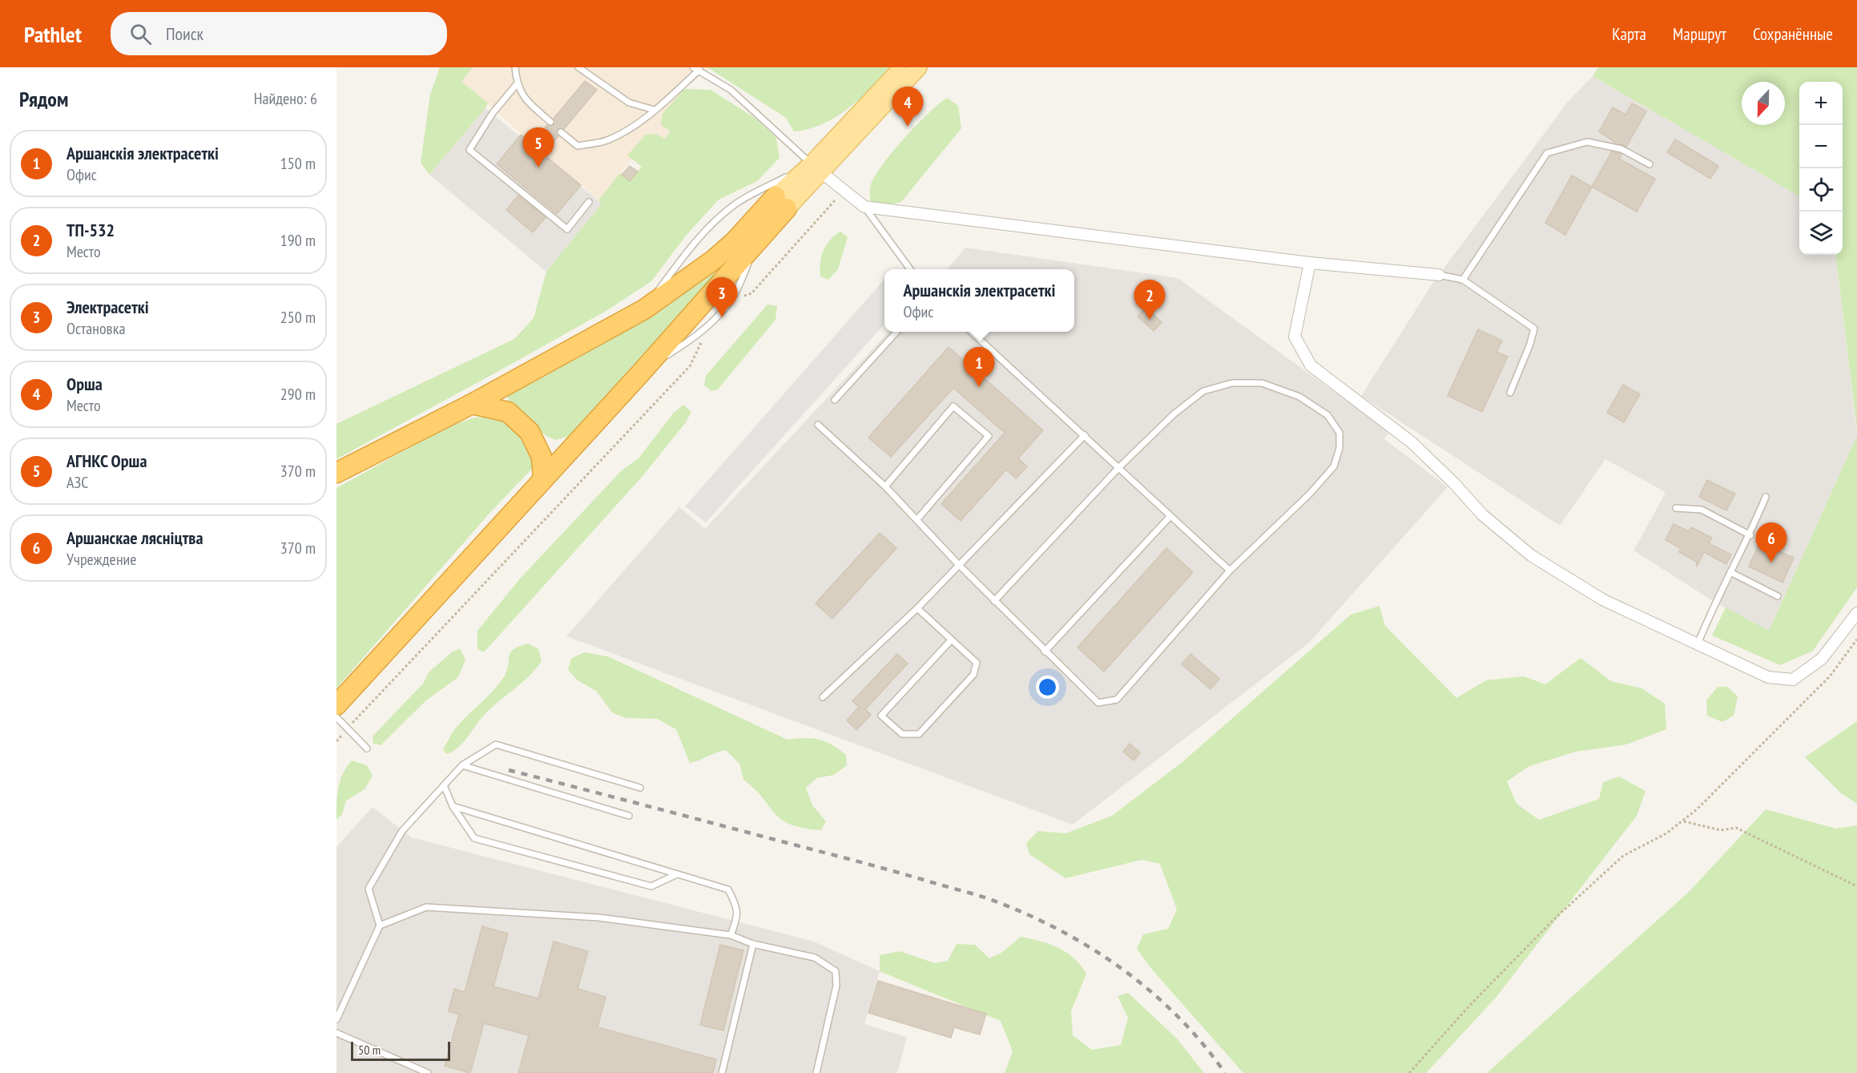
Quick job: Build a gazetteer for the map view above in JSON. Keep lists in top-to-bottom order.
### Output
{
  "scale_bar": "50 m",
  "north": "bottom",
  "page": {
    "header": "Pathlet",
    "search": "Поиск",
    "nav": ["Карта", "Маршрут", "Сохранённые"],
    "heading": ["Рядом", "Найдено: 6"],
    "map_buttons": ["+", "−"],
    "pins": [
      "4",
      "5",
      "3",
      "2",
      "1",
      "6"
    ],
    "list": [
      {
        "mark": "1",
        "name": "Аршанскія электрасеткі",
        "note": "Офис",
        "value": "150 m"
      },
      {
        "mark": "2",
        "name": "ТП-532",
        "note": "Место",
        "value": "190 m"
      },
      {
        "mark": "3",
        "name": "Электрасеткі",
        "note": "Остановка",
        "value": "250 m"
      },
      {
        "mark": "4",
        "name": "Орша",
        "note": "Место",
        "value": "290 m"
      },
      {
        "mark": "5",
        "name": "АГНКС Орша",
        "note": "АЗС",
        "value": "370 m"
      },
      {
        "mark": "6",
        "name": "Аршанскае лясніцтва",
        "note": "Учреждение",
        "value": "370 m"
      }
    ],
    "popup": ["Аршанскія электрасеткі", "Офис"],
    "scale": "50 m"
  }
}
